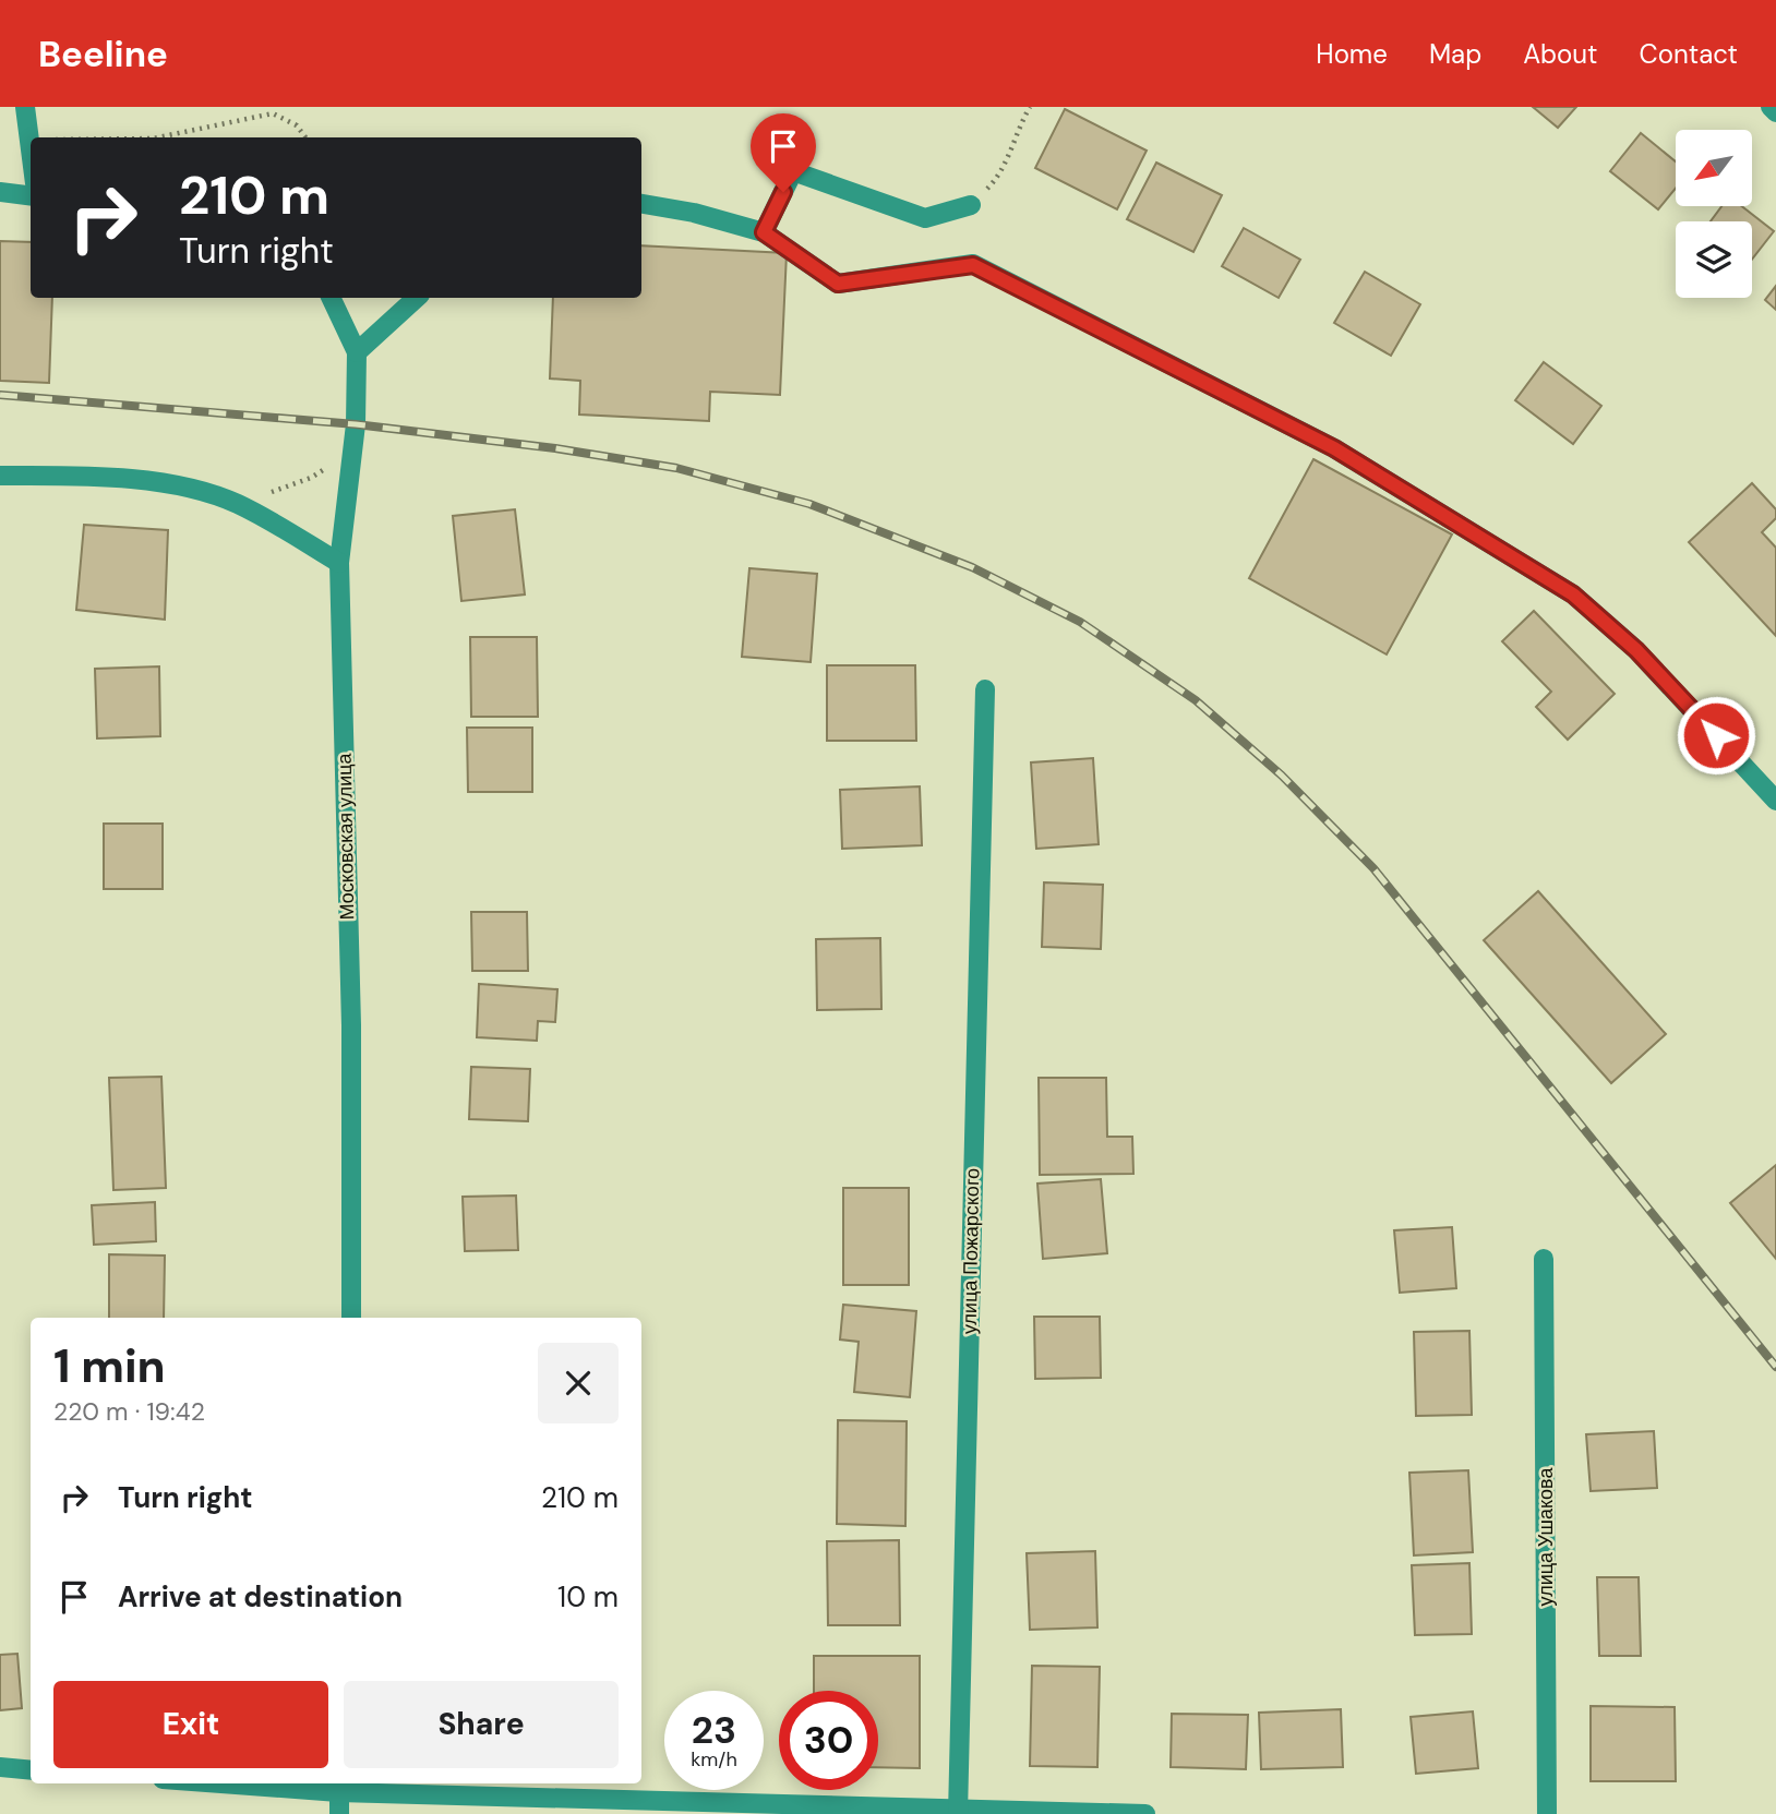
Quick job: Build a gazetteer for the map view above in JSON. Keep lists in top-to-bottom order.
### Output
{
  "streets": {
    "street": ["Московская улица", "улица Пожарского", "улица Ушакова"]
  },
  "north": "bottom left",
  "page": {
    "header": "Beeline",
    "nav": [
      "Home",
      "Map",
      "About",
      "Contact"
    ],
    "turn": ["210 m", "Turn right"],
    "heading": ["1 min", "220 m · 19:42"],
    "list": [
      {
        "name": "Turn right",
        "value": "210 m"
      },
      {
        "name": "Arrive at destination",
        "value": "10 m"
      }
    ],
    "buttons": ["Exit", "Share"],
    "speed": "23 km/h",
    "limit": "30"
  }
}
